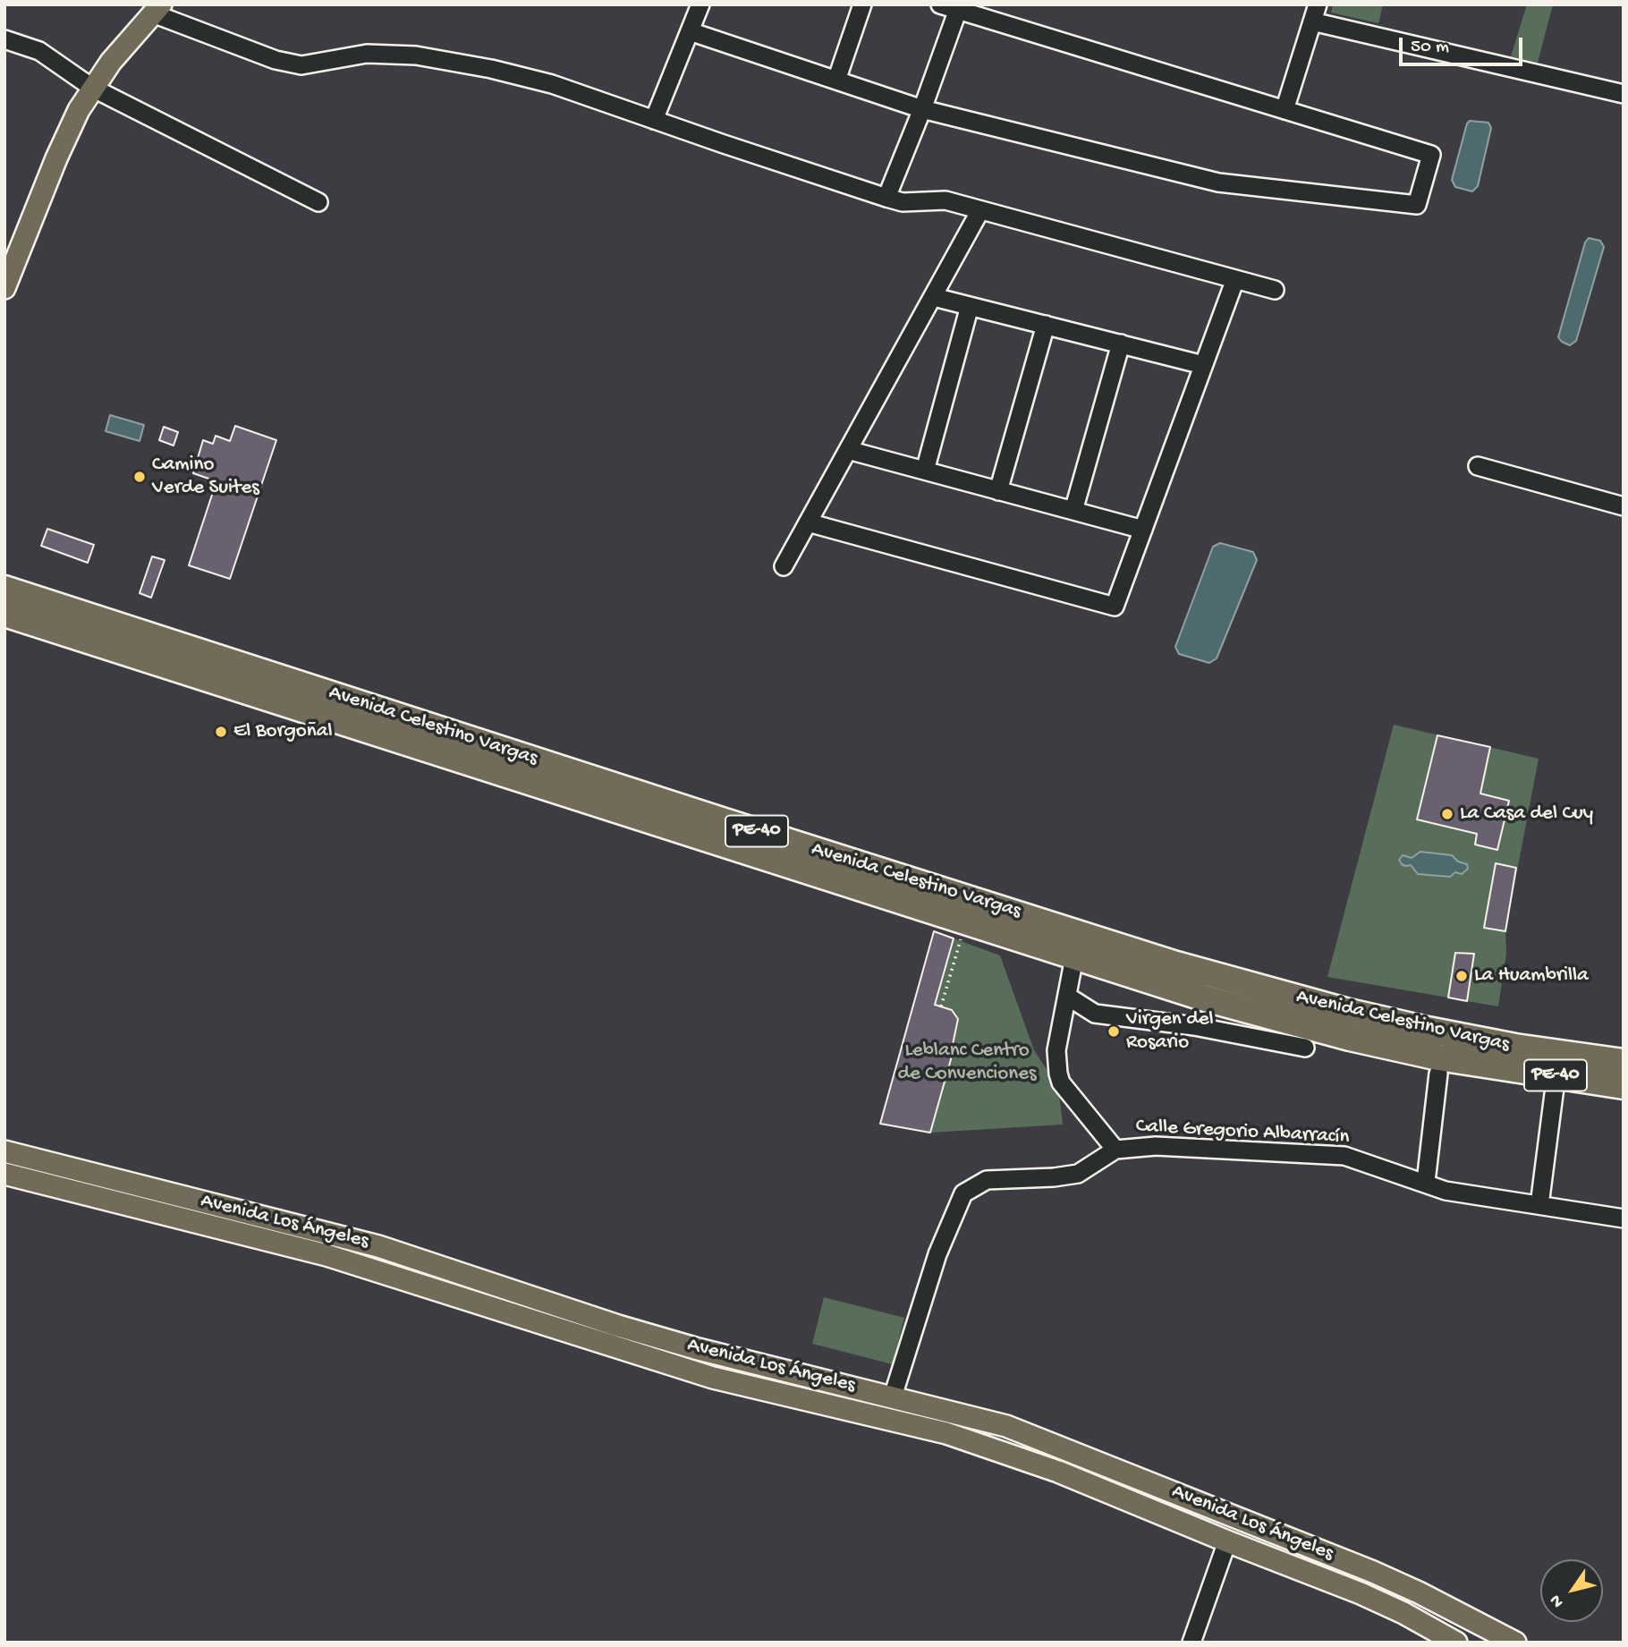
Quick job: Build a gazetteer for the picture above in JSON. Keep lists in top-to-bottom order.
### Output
{
  "streets": {
    "highway": ["Avenida Celestino Vargas", "PE-40"],
    "main road": ["Avenida Los Ángeles"],
    "street": ["Calle Gregorio Albarracín"]
  },
  "parks": ["Leblanc Centro de Convenciones"],
  "places": [
    "Camino Verde Suites",
    "El Borgoñal",
    "La Casa del Cuy",
    "La Huambrilla",
    "Virgen del Rosario"
  ],
  "scale_bar": "50 m",
  "north": "bottom left"
}
